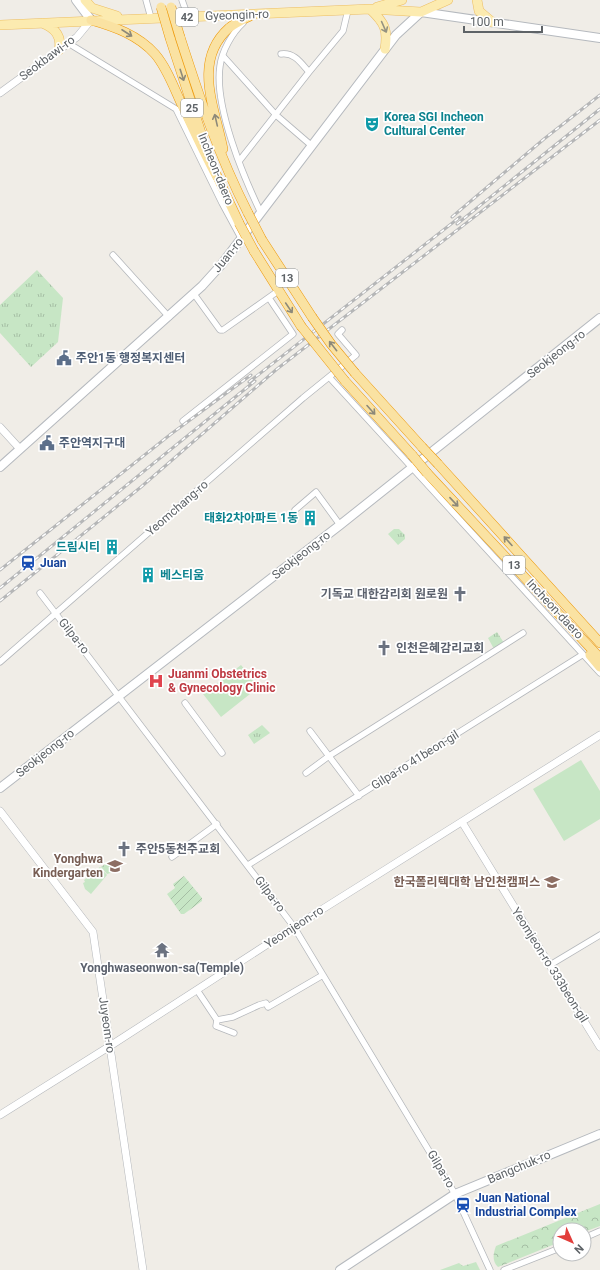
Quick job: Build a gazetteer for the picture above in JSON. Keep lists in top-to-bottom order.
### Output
{
  "streets": {
    "highway": ["25", "Incheon-daero", "13"],
    "main road": [
      "Gyeongin-ro",
      "42",
      "Juan-ro",
      "Seokjeong-ro",
      "Bangchuk-ro"
    ],
    "street": [
      "Seokbawi-ro",
      "Yeomchang-ro",
      "Gilpa-ro",
      "Gilpa-ro 41beon-gil",
      "Yeomjeon-ro",
      "Yeomjeon-ro 333beon-gil",
      "Juyeom-ro"
    ]
  },
  "crossings": [
    ["Gyeongin-ro", "Seokbawi-ro"],
    ["Gyeongin-ro", "Juan-ro"],
    ["Seokjeong-ro", "Gilpa-ro"],
    ["Yeomchang-ro", "Gilpa-ro"],
    ["Gilpa-ro", "Gilpa-ro 41beon-gil"],
    ["Gilpa-ro", "Yeomjeon-ro"],
    ["Gilpa-ro", "Bangchuk-ro"],
    ["Yeomjeon-ro", "Yeomjeon-ro 333beon-gil"],
    ["Yeomjeon-ro", "Juyeom-ro"]
  ],
  "places": {
    "theatre": ["Korea SGI Incheon Cultural Center"],
    "public building": ["주안1동 행정복지센터", "주안역지구대"],
    "building": ["태화2차아파트 1동", "드림시티", "베스티움"],
    "station": ["Juan", "Juan National Industrial Complex"],
    "church": ["기독교 대한감리회 원로원", "인천은혜감리교회", "주안5동천주교회"],
    "hospital": ["Juanmi Obstetrics & Gynecology Clinic"],
    "school or university": ["Yonghwa Kindergarten", "한국폴리텍대학 남인천캠퍼스"],
    "temple": ["Yonghwaseonwon-sa(Temple)"]
  },
  "scale_bar": "100 m",
  "north": "bottom right"
}
